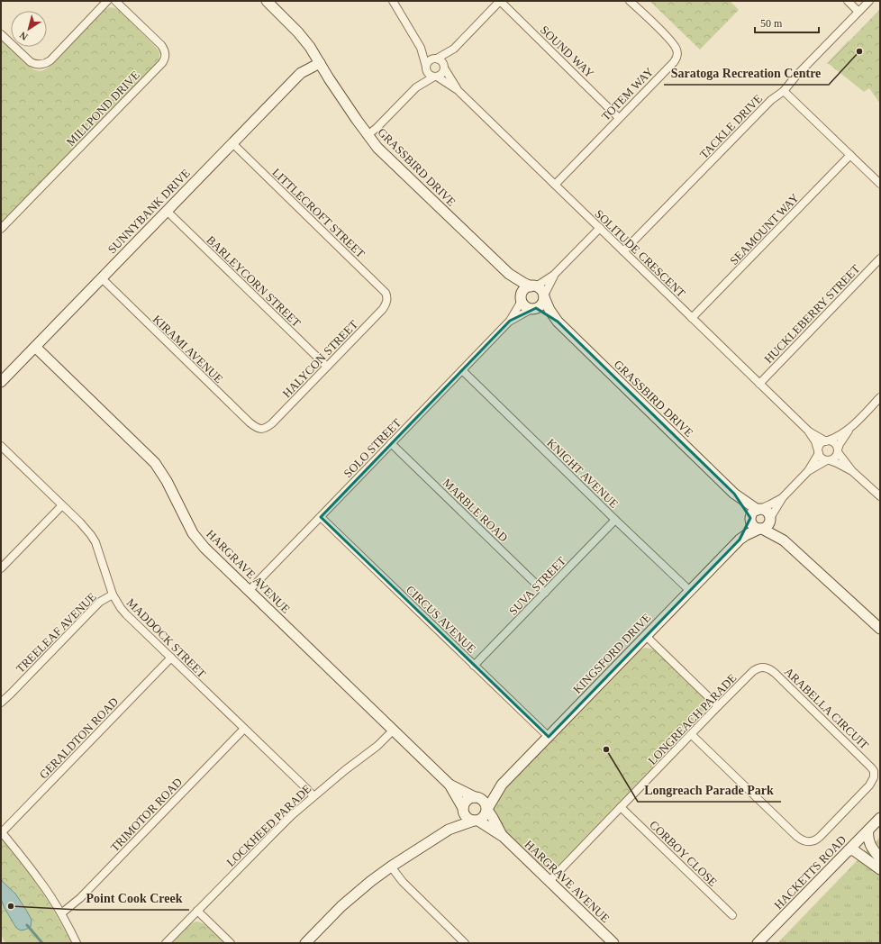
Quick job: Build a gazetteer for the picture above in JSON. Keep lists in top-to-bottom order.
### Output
{
  "streets": {
    "street": [
      "SOUND WAY",
      "TOTEM WAY",
      "MILLPOND DRIVE",
      "TACKLE DRIVE",
      "GRASSBIRD DRIVE",
      "SUNNYBANK DRIVE",
      "LITTLECROFT STREET",
      "SEAMOUNT WAY",
      "SOLITUDE CRESCENT",
      "BARLEYCORN STREET",
      "HUCKLEBERRY STREET",
      "KIRAMI AVENUE",
      "HALYCON STREET",
      "SOLO STREET",
      "KNIGHT AVENUE",
      "MARBLE ROAD",
      "HARGRAVE AVENUE",
      "SUVA STREET",
      "CIRCUS AVENUE",
      "TREELEAF AVENUE",
      "MADDOCK STREET",
      "KINGSFORD DRIVE",
      "ARABELLA CIRCUIT",
      "LONGREACH PARADE",
      "GERALDTON ROAD",
      "TRIMOTOR ROAD",
      "LOCKHEED PARADE",
      "CORBOY CLOSE",
      "HACKETTS ROAD"
    ]
  },
  "crossings": [
    ["SOUND WAY", "TOTEM WAY"],
    ["TOTEM WAY", "SOLITUDE CRESCENT"],
    ["TACKLE DRIVE", "SOLITUDE CRESCENT"],
    ["GRASSBIRD DRIVE", "SUNNYBANK DRIVE"],
    ["GRASSBIRD DRIVE", "SOLO STREET"],
    ["GRASSBIRD DRIVE", "KINGSFORD DRIVE"],
    ["SUNNYBANK DRIVE", "LITTLECROFT STREET"],
    ["SUNNYBANK DRIVE", "BARLEYCORN STREET"],
    ["SUNNYBANK DRIVE", "KIRAMI AVENUE"],
    ["SUNNYBANK DRIVE", "HARGRAVE AVENUE"],
    ["LITTLECROFT STREET", "HALYCON STREET"],
    ["SEAMOUNT WAY", "SOLITUDE CRESCENT"],
    ["SOLITUDE CRESCENT", "HUCKLEBERRY STREET"],
    ["BARLEYCORN STREET", "HALYCON STREET"],
    ["KIRAMI AVENUE", "HALYCON STREET"],
    ["SOLO STREET", "KNIGHT AVENUE"],
    ["SOLO STREET", "MARBLE ROAD"],
    ["SOLO STREET", "HARGRAVE AVENUE"],
    ["SOLO STREET", "CIRCUS AVENUE"],
    ["KNIGHT AVENUE", "SUVA STREET"],
    ["KNIGHT AVENUE", "KINGSFORD DRIVE"],
    ["MARBLE ROAD", "SUVA STREET"],
    ["HARGRAVE AVENUE", "KINGSFORD DRIVE"],
    ["HARGRAVE AVENUE", "LONGREACH PARADE"],
    ["HARGRAVE AVENUE", "LOCKHEED PARADE"],
    ["SUVA STREET", "CIRCUS AVENUE"],
    ["CIRCUS AVENUE", "KINGSFORD DRIVE"],
    ["TREELEAF AVENUE", "MADDOCK STREET"],
    ["MADDOCK STREET", "GERALDTON ROAD"],
    ["MADDOCK STREET", "TRIMOTOR ROAD"],
    ["MADDOCK STREET", "LOCKHEED PARADE"],
    ["ARABELLA CIRCUIT", "LONGREACH PARADE"],
    ["LONGREACH PARADE", "CORBOY CLOSE"]
  ],
  "places": ["Saratoga Recreation Centre", "Longreach Parade Park", "Point Cook Creek"],
  "scale_bar": "50 m",
  "north": "bottom left"
}
